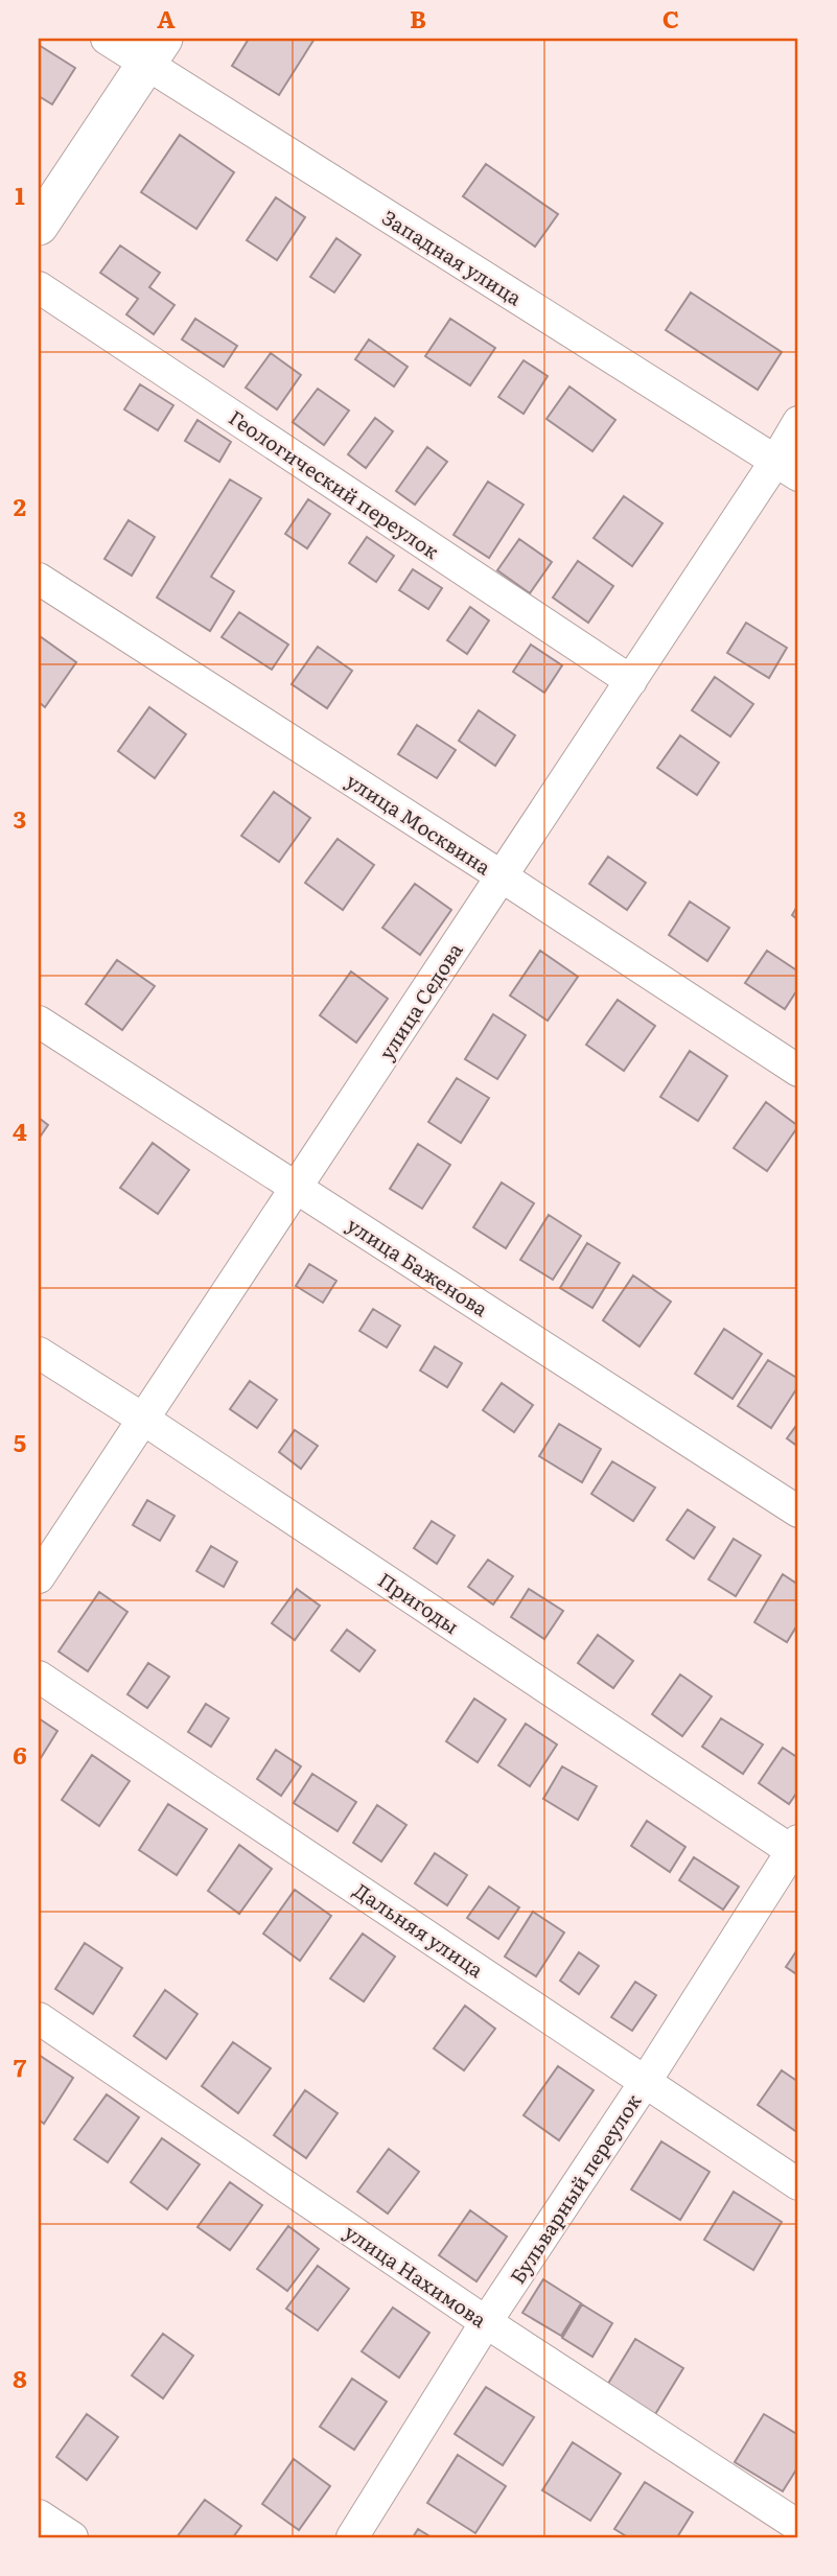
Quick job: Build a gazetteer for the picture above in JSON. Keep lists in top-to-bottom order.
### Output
{
  "streets": {
    "street": [
      "Западная улица",
      "Геологический переулок",
      "улица Москвина",
      "улица Седова",
      "улица Баженова",
      "Пригоды",
      "Дальняя улица",
      "Бульварный переулок",
      "улица Нахимова"
    ]
  },
  "crossings": [
    ["Западная улица", "улица Седова"],
    ["Геологический переулок", "улица Седова"],
    ["улица Москвина", "улица Седова"],
    ["улица Седова", "улица Баженова"],
    ["улица Седова", "Пригоды"],
    ["Пригоды", "Бульварный переулок"],
    ["Дальняя улица", "Бульварный переулок"],
    ["Бульварный переулок", "улица Нахимова"]
  ],
  "grid": {
    "columns": ["A", "B", "C"],
    "rows": [
      "1",
      "2",
      "3",
      "4",
      "5",
      "6",
      "7",
      "8"
    ]
  }
}
